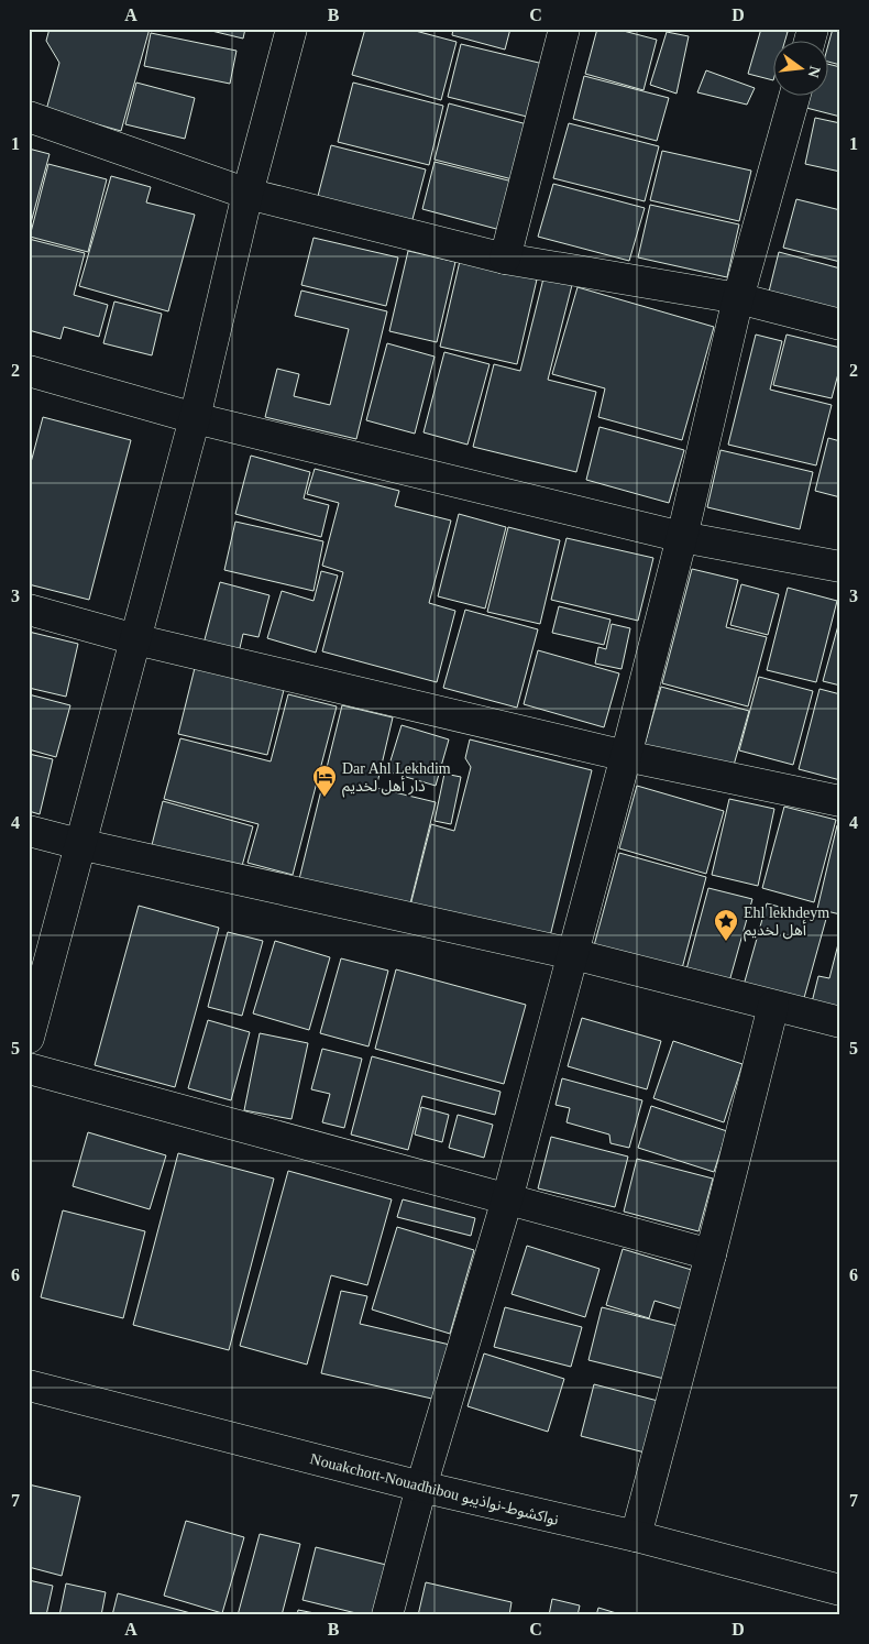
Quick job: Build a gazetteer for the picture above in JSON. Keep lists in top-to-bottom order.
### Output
{
  "streets": {
    "main road": ["Nouakchott-Nouadhibou نواكشوط-نواذيبو"]
  },
  "places": {
    "hotel": ["Dar Ahl Lekhdim دار أهل لخديم"],
    "place": ["Ehl lekhdeym أهل لخديم"]
  },
  "north": "right",
  "grid": {
    "columns": [
      "A",
      "B",
      "C",
      "D"
    ],
    "rows": [
      "1",
      "2",
      "3",
      "4",
      "5",
      "6",
      "7"
    ]
  }
}
